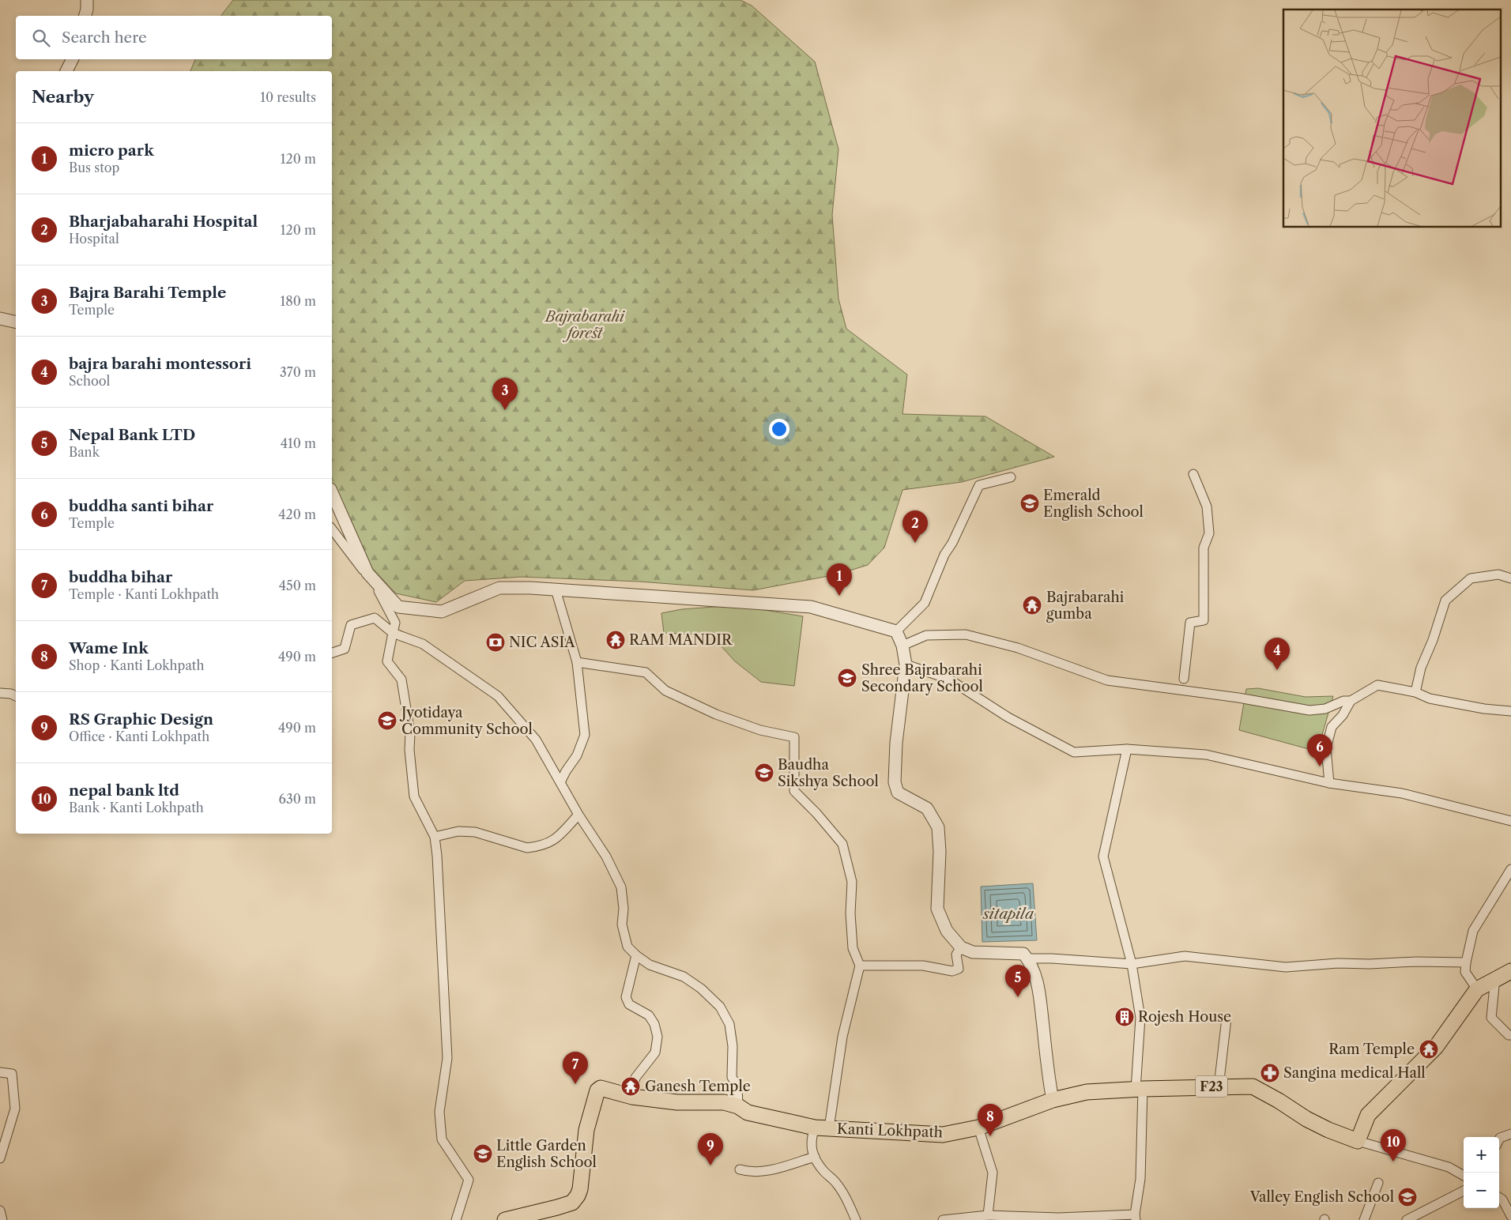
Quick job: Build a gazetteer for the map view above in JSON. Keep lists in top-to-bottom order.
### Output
{
  "streets": {
    "main road": ["F23", "Kanti Lokhpath"]
  },
  "water": ["sitapila"],
  "parks": ["Bajrabarahi forest"],
  "places": {
    "school or university": [
      "Emerald English School",
      "Shree Bajrabarahi Secondary School",
      "Jyotidaya Community School",
      "Baudha Sikshya School",
      "Little Garden English School",
      "Valley English School"
    ],
    "temple": [
      "Bajrabarahi gumba",
      "RAM MANDIR",
      "Ram Temple",
      "Ganesh Temple"
    ],
    "bank": ["NIC ASIA"],
    "building": ["Rojesh House"],
    "pharmacy": ["Sangina medical Hall"]
  },
  "page": {
    "search": "Search here",
    "heading": ["Nearby", "10 results"],
    "list": [
      {
        "mark": "1",
        "name": "micro park",
        "note": "Bus stop",
        "value": "120 m"
      },
      {
        "mark": "2",
        "name": "Bharjabaharahi Hospital",
        "note": "Hospital",
        "value": "120 m"
      },
      {
        "mark": "3",
        "name": "Bajra Barahi Temple",
        "note": "Temple",
        "value": "180 m"
      },
      {
        "mark": "4",
        "name": "bajra barahi montessori",
        "note": "School",
        "value": "370 m"
      },
      {
        "mark": "5",
        "name": "Nepal Bank LTD",
        "note": "Bank",
        "value": "410 m"
      },
      {
        "mark": "6",
        "name": "buddha santi bihar",
        "note": "Temple",
        "value": "420 m"
      },
      {
        "mark": "7",
        "name": "buddha bihar",
        "note": "Temple · Kanti Lokhpath",
        "value": "450 m"
      },
      {
        "mark": "8",
        "name": "Wame Ink",
        "note": "Shop · Kanti Lokhpath",
        "value": "490 m"
      },
      {
        "mark": "9",
        "name": "RS Graphic Design",
        "note": "Office · Kanti Lokhpath",
        "value": "490 m"
      },
      {
        "mark": "10",
        "name": "nepal bank ltd",
        "note": "Bank · Kanti Lokhpath",
        "value": "630 m"
      }
    ],
    "pins": [
      "3",
      "2",
      "1",
      "4",
      "6",
      "5",
      "7",
      "8",
      "10",
      "9"
    ],
    "map_buttons": ["+", "−"]
  }
}
